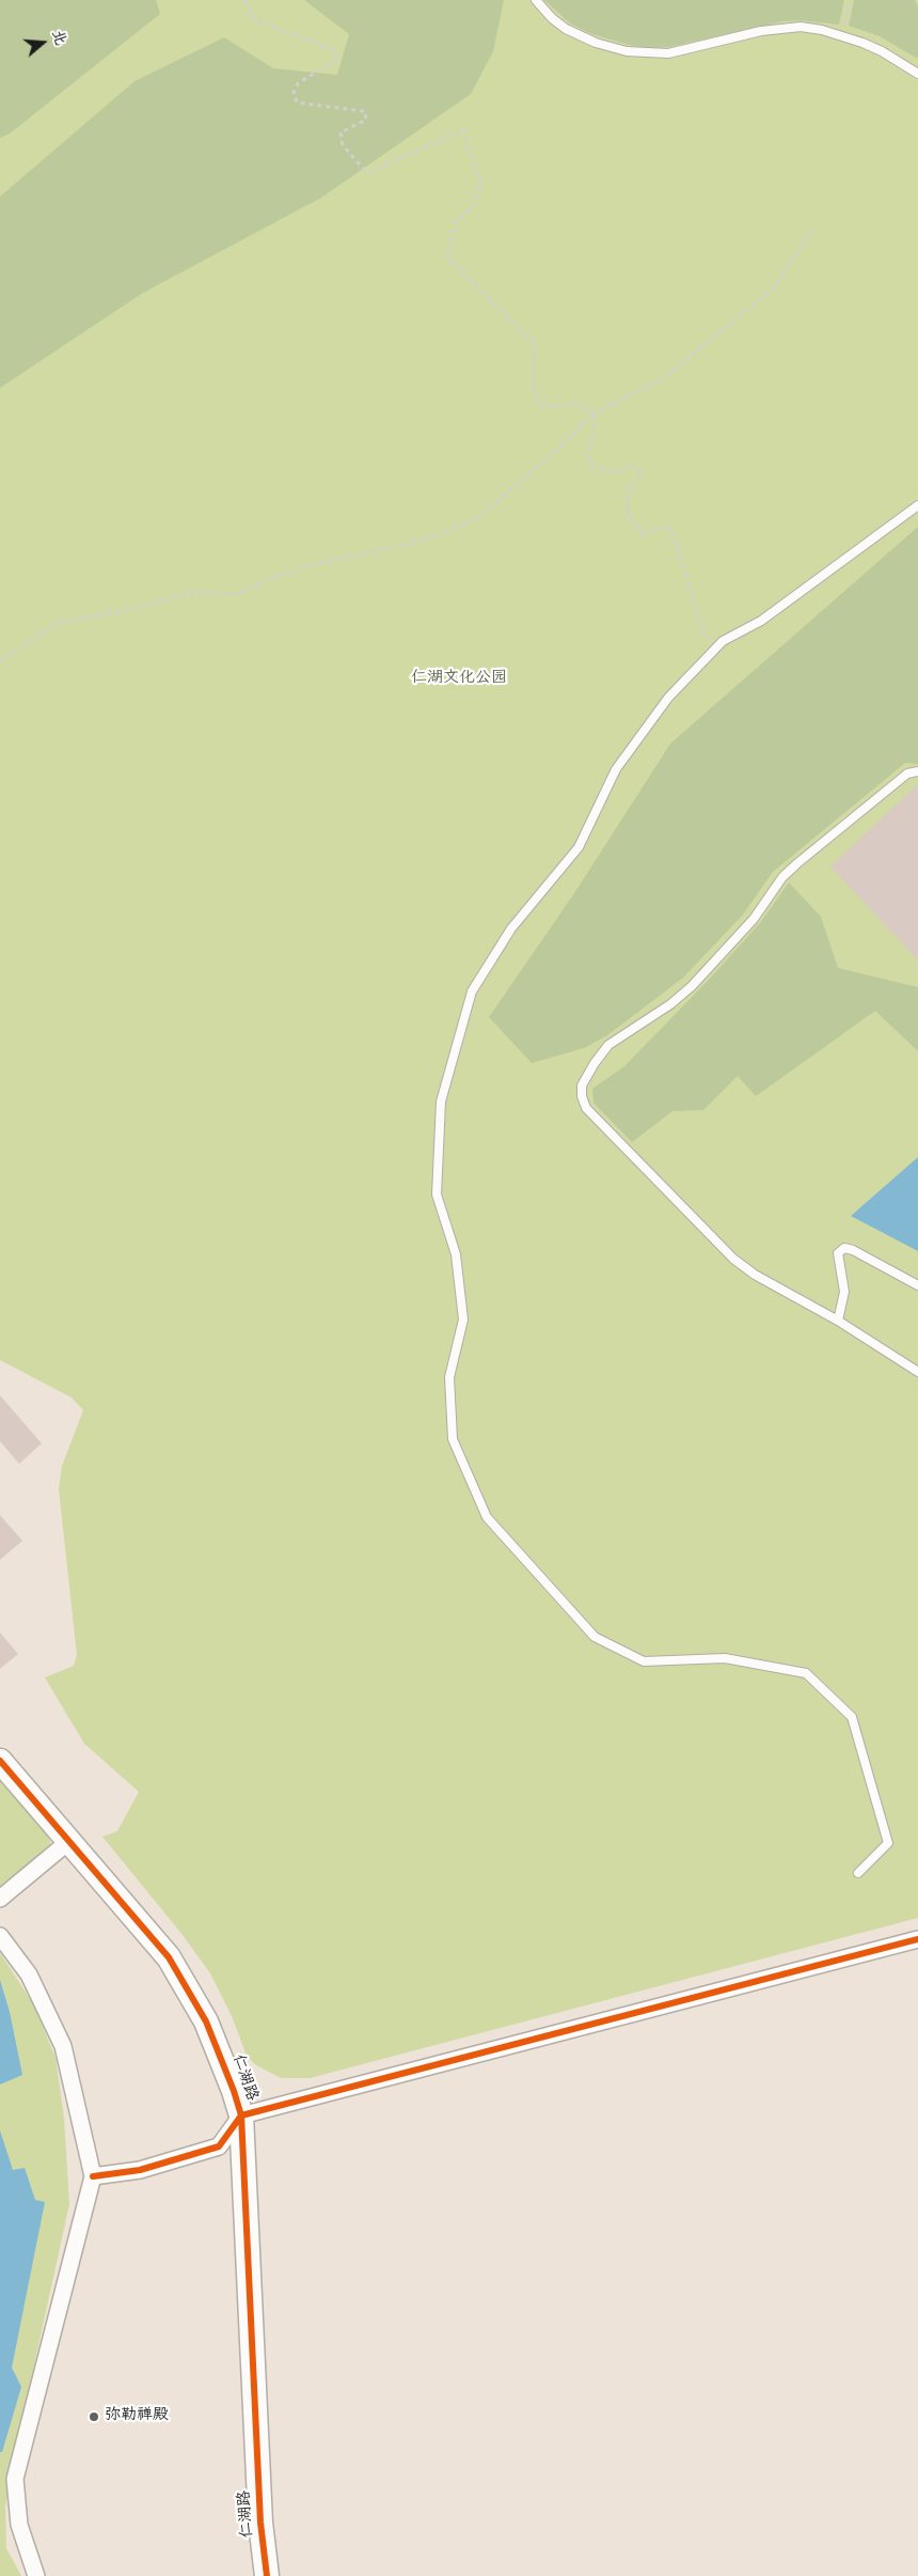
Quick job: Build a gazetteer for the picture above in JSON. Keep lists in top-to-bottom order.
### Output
{
  "streets": {
    "street": ["仁湖路"]
  },
  "parks": ["仁湖文化公园"],
  "places": ["弥勒禅殿"],
  "north": "right"
}
